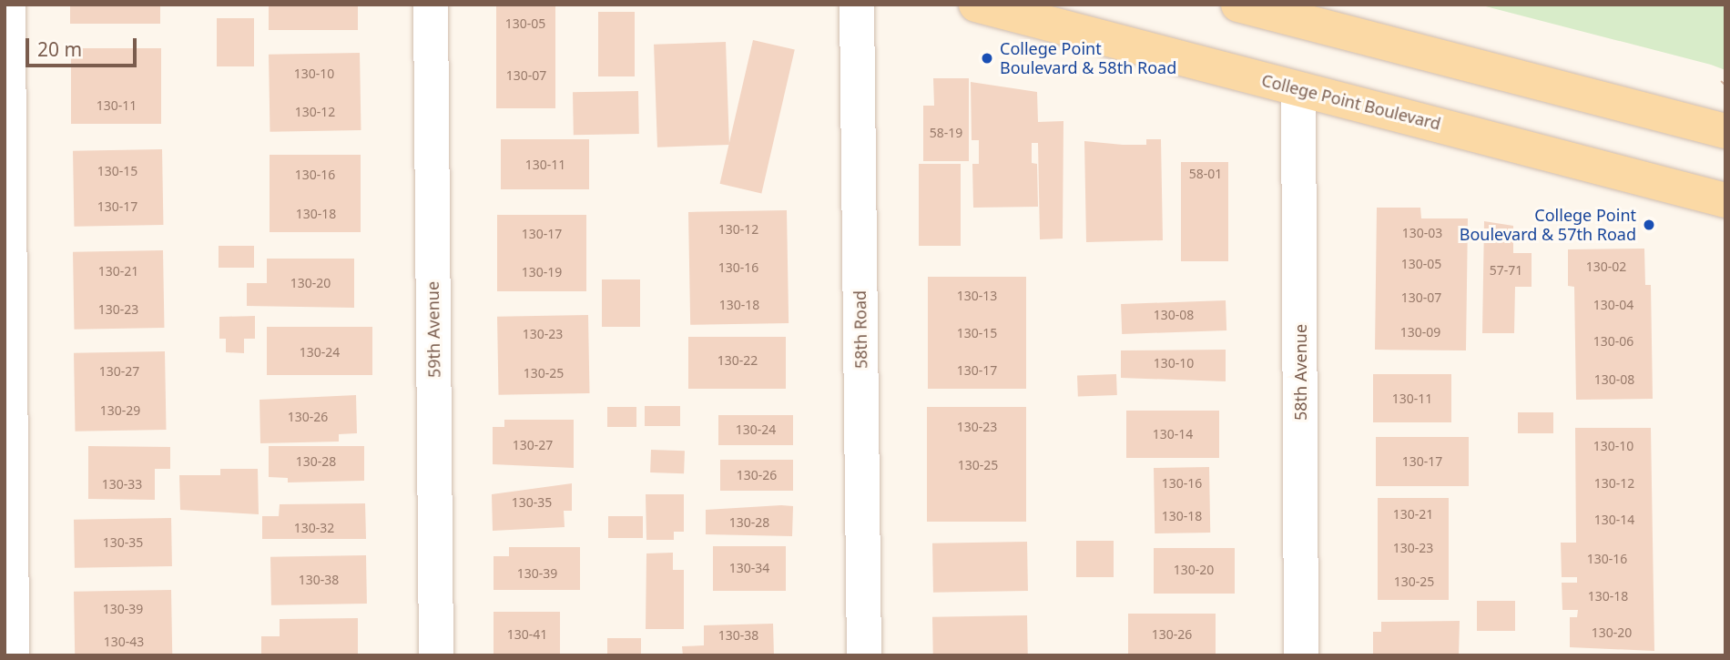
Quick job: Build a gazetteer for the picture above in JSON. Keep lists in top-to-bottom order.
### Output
{
  "streets": {
    "main road": ["College Point Boulevard"],
    "street": ["59th Avenue", "58th Road", "58th Avenue"]
  },
  "crossings": [
    ["College Point Boulevard", "58th Avenue"]
  ],
  "places": ["College Point Boulevard & 58th Road", "College Point Boulevard & 57th Road"],
  "house_numbers": [
    "130-05",
    "130-10",
    "130-07",
    "130-11",
    "130-12",
    "58-19",
    "130-11",
    "130-15",
    "58-01",
    "130-16",
    "130-17",
    "130-18",
    "130-12",
    "130-03",
    "130-17",
    "130-05",
    "130-02",
    "130-16",
    "57-71",
    "130-21",
    "130-19",
    "130-20",
    "130-13",
    "130-07",
    "130-18",
    "130-04",
    "130-23",
    "130-08",
    "130-09",
    "130-15",
    "130-23",
    "130-06",
    "130-24",
    "130-22",
    "130-10",
    "130-17",
    "130-27",
    "130-25",
    "130-08",
    "130-11",
    "130-29",
    "130-26",
    "130-23",
    "130-24",
    "130-14",
    "130-27",
    "130-10",
    "130-28",
    "130-17",
    "130-25",
    "130-26",
    "130-16",
    "130-12",
    "130-33",
    "130-35",
    "130-21",
    "130-18",
    "130-14",
    "130-28",
    "130-32",
    "130-35",
    "130-23",
    "130-16",
    "130-34",
    "130-20",
    "130-39",
    "130-38",
    "130-25",
    "130-18",
    "130-39",
    "130-20",
    "130-41",
    "130-26",
    "130-38",
    "130-43"
  ],
  "scale_bar": "20 m"
}
